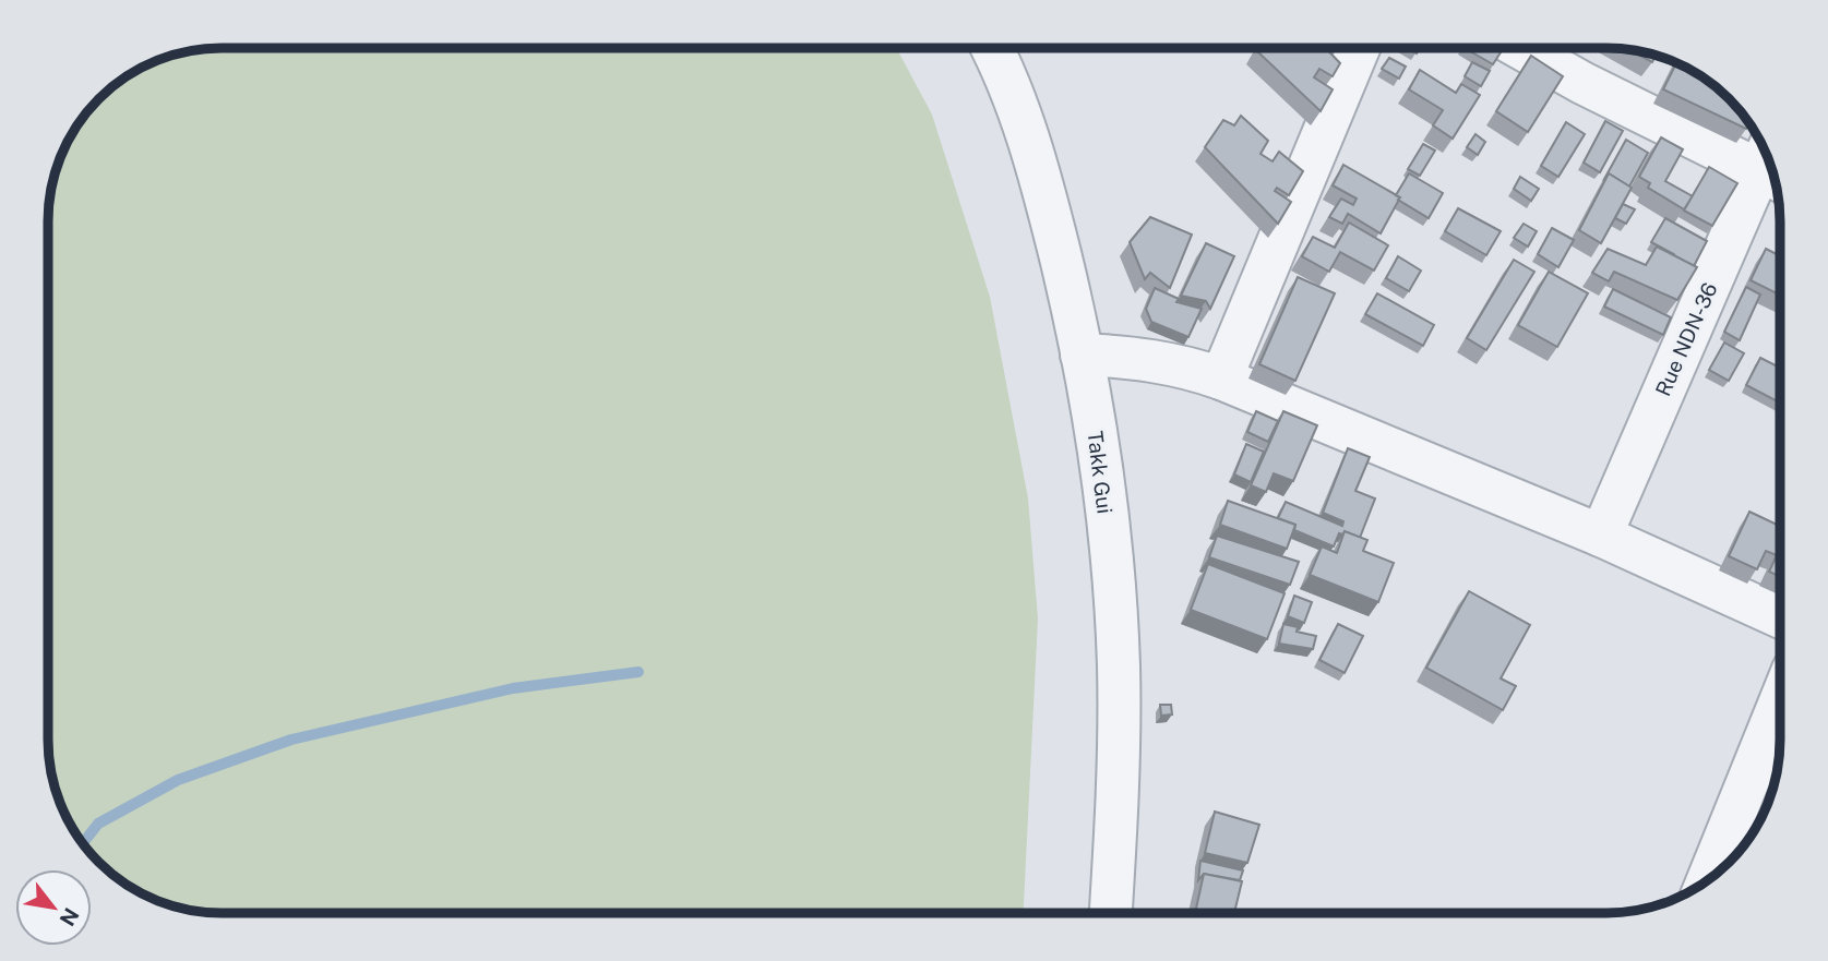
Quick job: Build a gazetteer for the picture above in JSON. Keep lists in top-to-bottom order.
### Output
{
  "streets": {
    "street": ["Rue NDN-36", "Takk Gui"]
  },
  "north": "bottom right"
}
